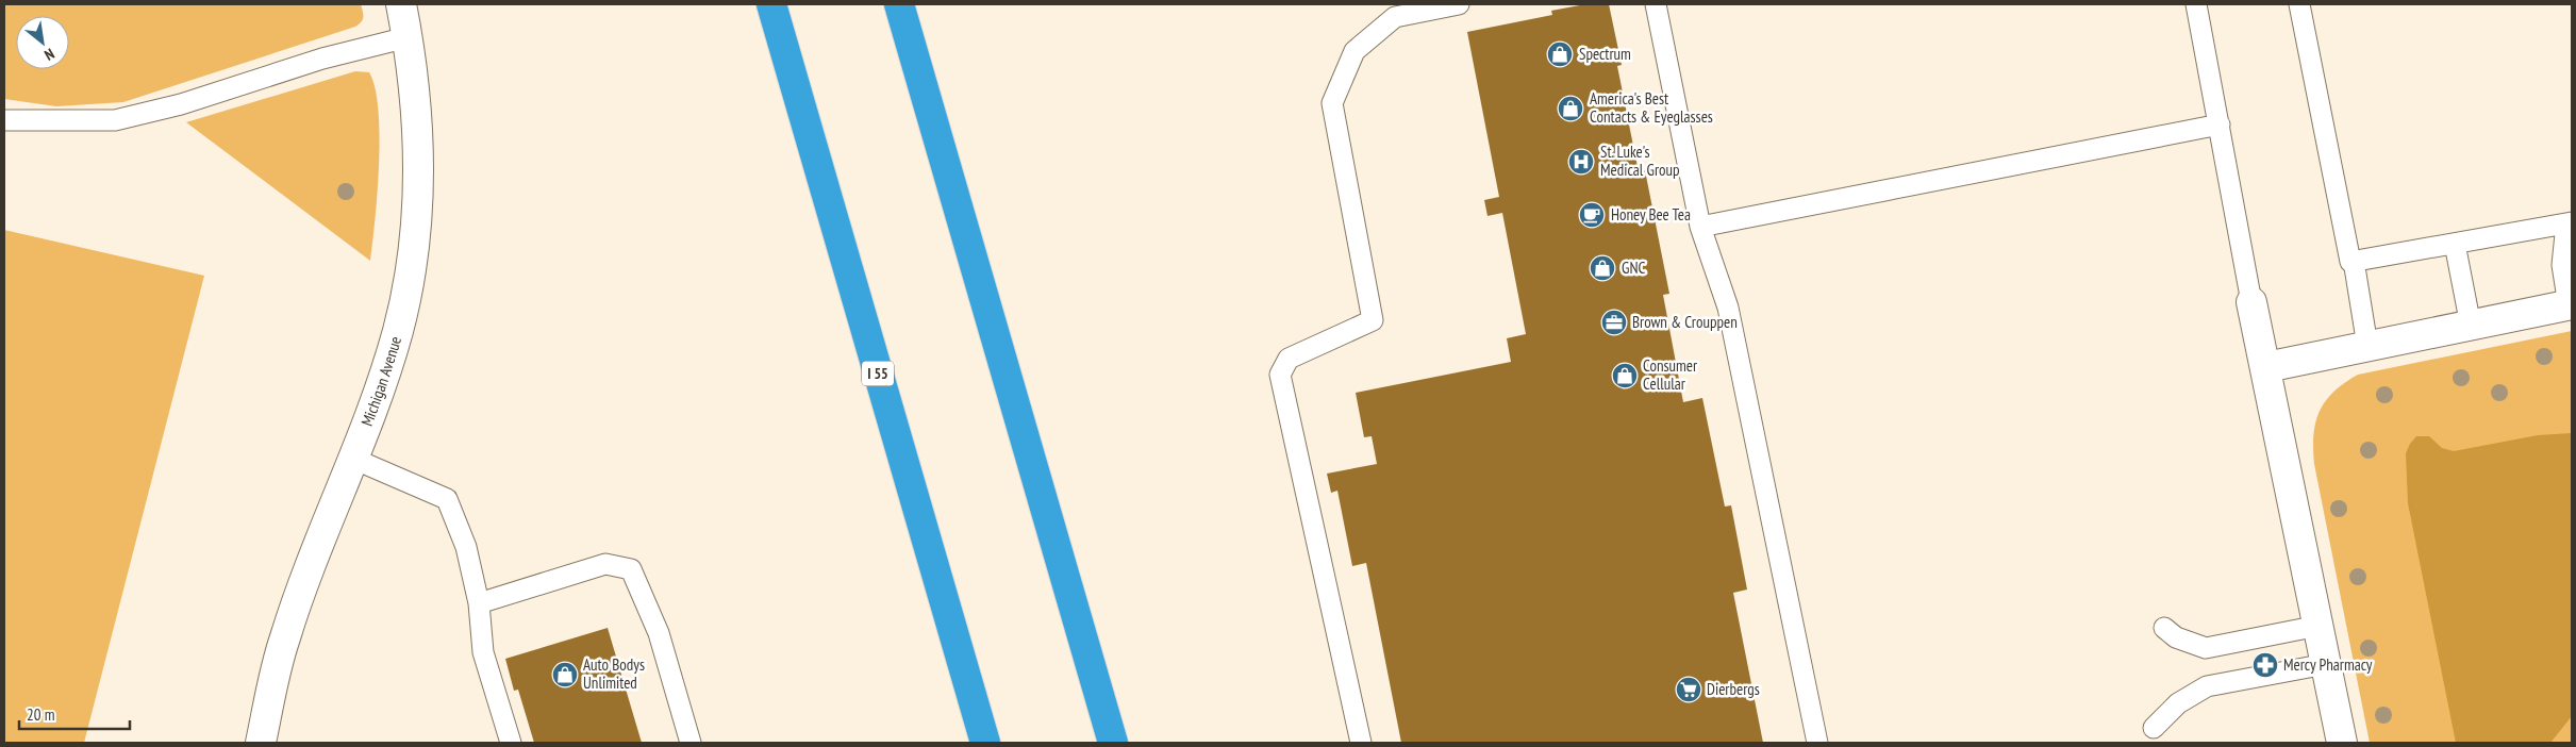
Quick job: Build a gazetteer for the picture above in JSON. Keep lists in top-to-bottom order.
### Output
{
  "streets": {
    "highway": ["I 55"],
    "street": ["Michigan Avenue"]
  },
  "places": {
    "shop": [
      "Spectrum",
      "America's Best Contacts & Eyeglasses",
      "GNC",
      "Consumer Cellular",
      "Auto Bodys Unlimited"
    ],
    "hospital": ["St. Luke's Medical Group"],
    "cafe": ["Honey Bee Tea"],
    "office": ["Brown & Crouppen"],
    "pharmacy": ["Mercy Pharmacy"],
    "supermarket": ["Dierbergs"]
  },
  "scale_bar": "20 m",
  "north": "bottom right"
}
